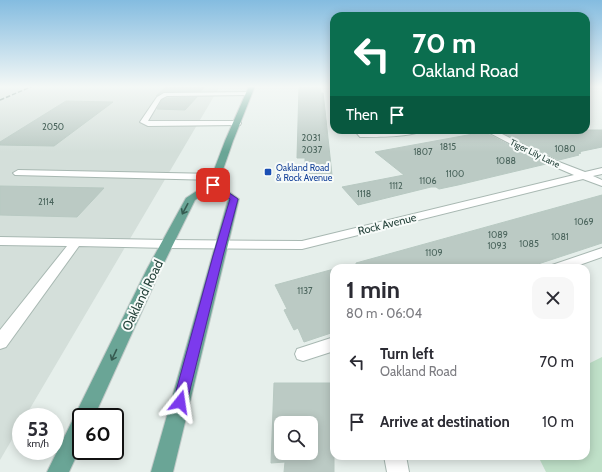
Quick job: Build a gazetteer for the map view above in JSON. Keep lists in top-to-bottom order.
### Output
{
  "streets": {
    "main road": ["Oakland Road"],
    "street": ["Tiger Lily Lane", "Rock Avenue"]
  },
  "crossings": [
    ["Tiger Lily Lane", "Rock Avenue"],
    ["Rock Avenue", "Oakland Road"]
  ],
  "places": {
    "transit": ["Oakland Road & Rock Avenue"]
  },
  "house_numbers": [
    "2050",
    "2031",
    "1815",
    "1080",
    "2037",
    "1807",
    "1088",
    "1100",
    "1106",
    "1112",
    "1118",
    "2114",
    "1069",
    "1089",
    "1081",
    "1085",
    "1093",
    "1109",
    "1137"
  ],
  "page": {
    "turn": ["70 m", "Oakland Road"],
    "then": "Then",
    "heading": ["1 min", "80 m · 06:04"],
    "list": [
      {
        "name": "Turn left",
        "note": "Oakland Road",
        "value": "70 m"
      },
      {
        "name": "Arrive at destination",
        "value": "10 m"
      }
    ],
    "speed": "53 km/h",
    "limit": "60"
  }
}
